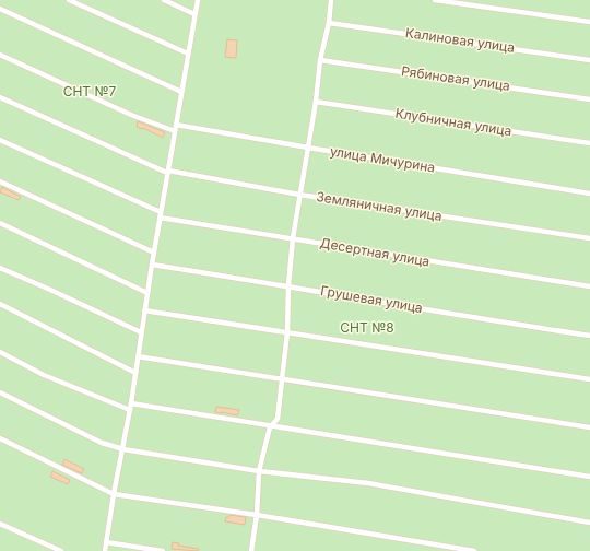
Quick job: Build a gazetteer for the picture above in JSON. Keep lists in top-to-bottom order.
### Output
{
  "streets": {
    "street": [
      "Калиновая улица",
      "Рябиновая улица",
      "Клубничная улица",
      "улица Мичурина",
      "Земляничная улица",
      "Десертная улица",
      "Грушевая улица"
    ]
  },
  "parks": ["СНТ №7", "СНТ №8"]
}
